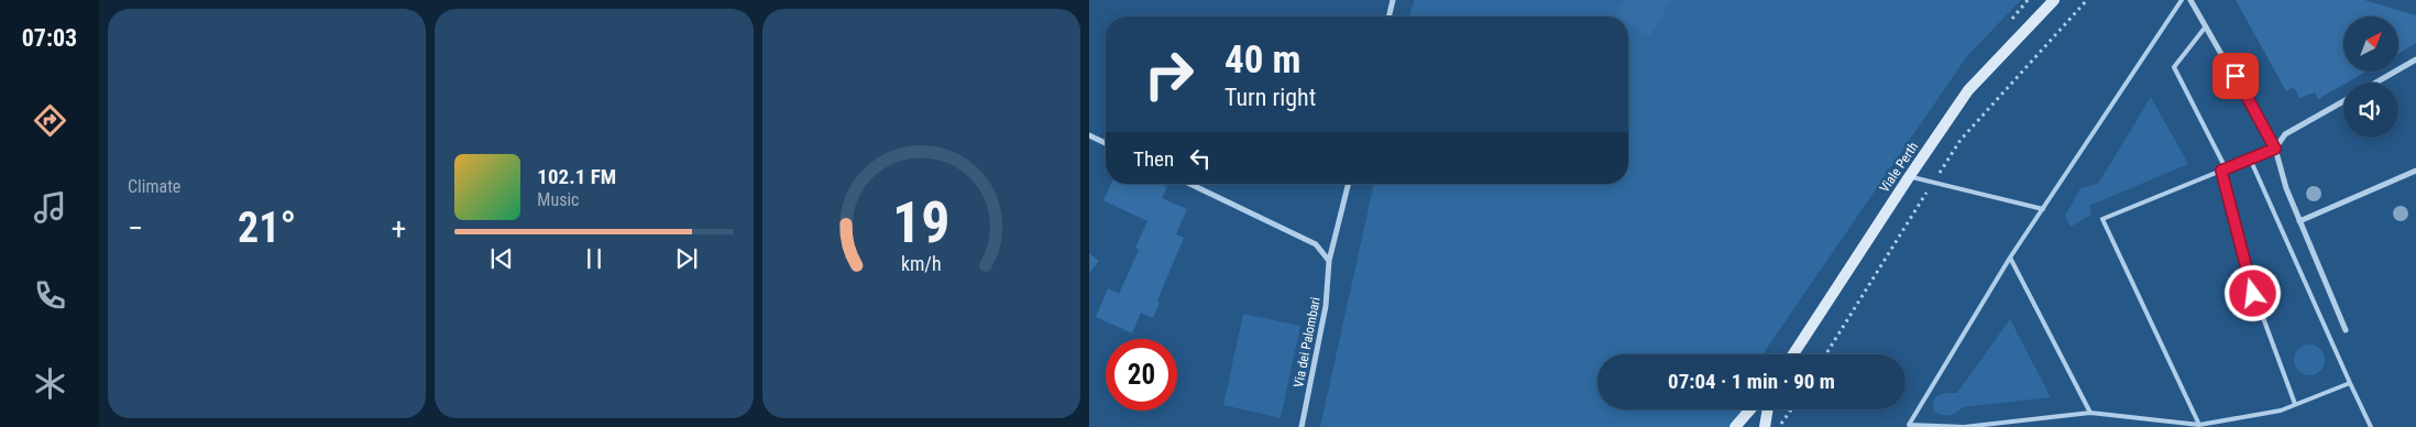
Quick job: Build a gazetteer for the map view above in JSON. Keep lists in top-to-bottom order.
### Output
{
  "streets": {
    "main road": ["Viale Perth"],
    "street": ["Via dei Palombari"]
  },
  "north": "top right",
  "page": {
    "tabs": "07:03",
    "tile": "Climate",
    "turn": ["40 m", "Turn right"],
    "then": "Then",
    "song": ["102.1 FM", "Music"],
    "heat": ["−", "21°", "+"],
    "limit": "20",
    "trip": "07:04 · 1 min · 90 m",
    "gauge": ["19", "km/h"]
  }
}
